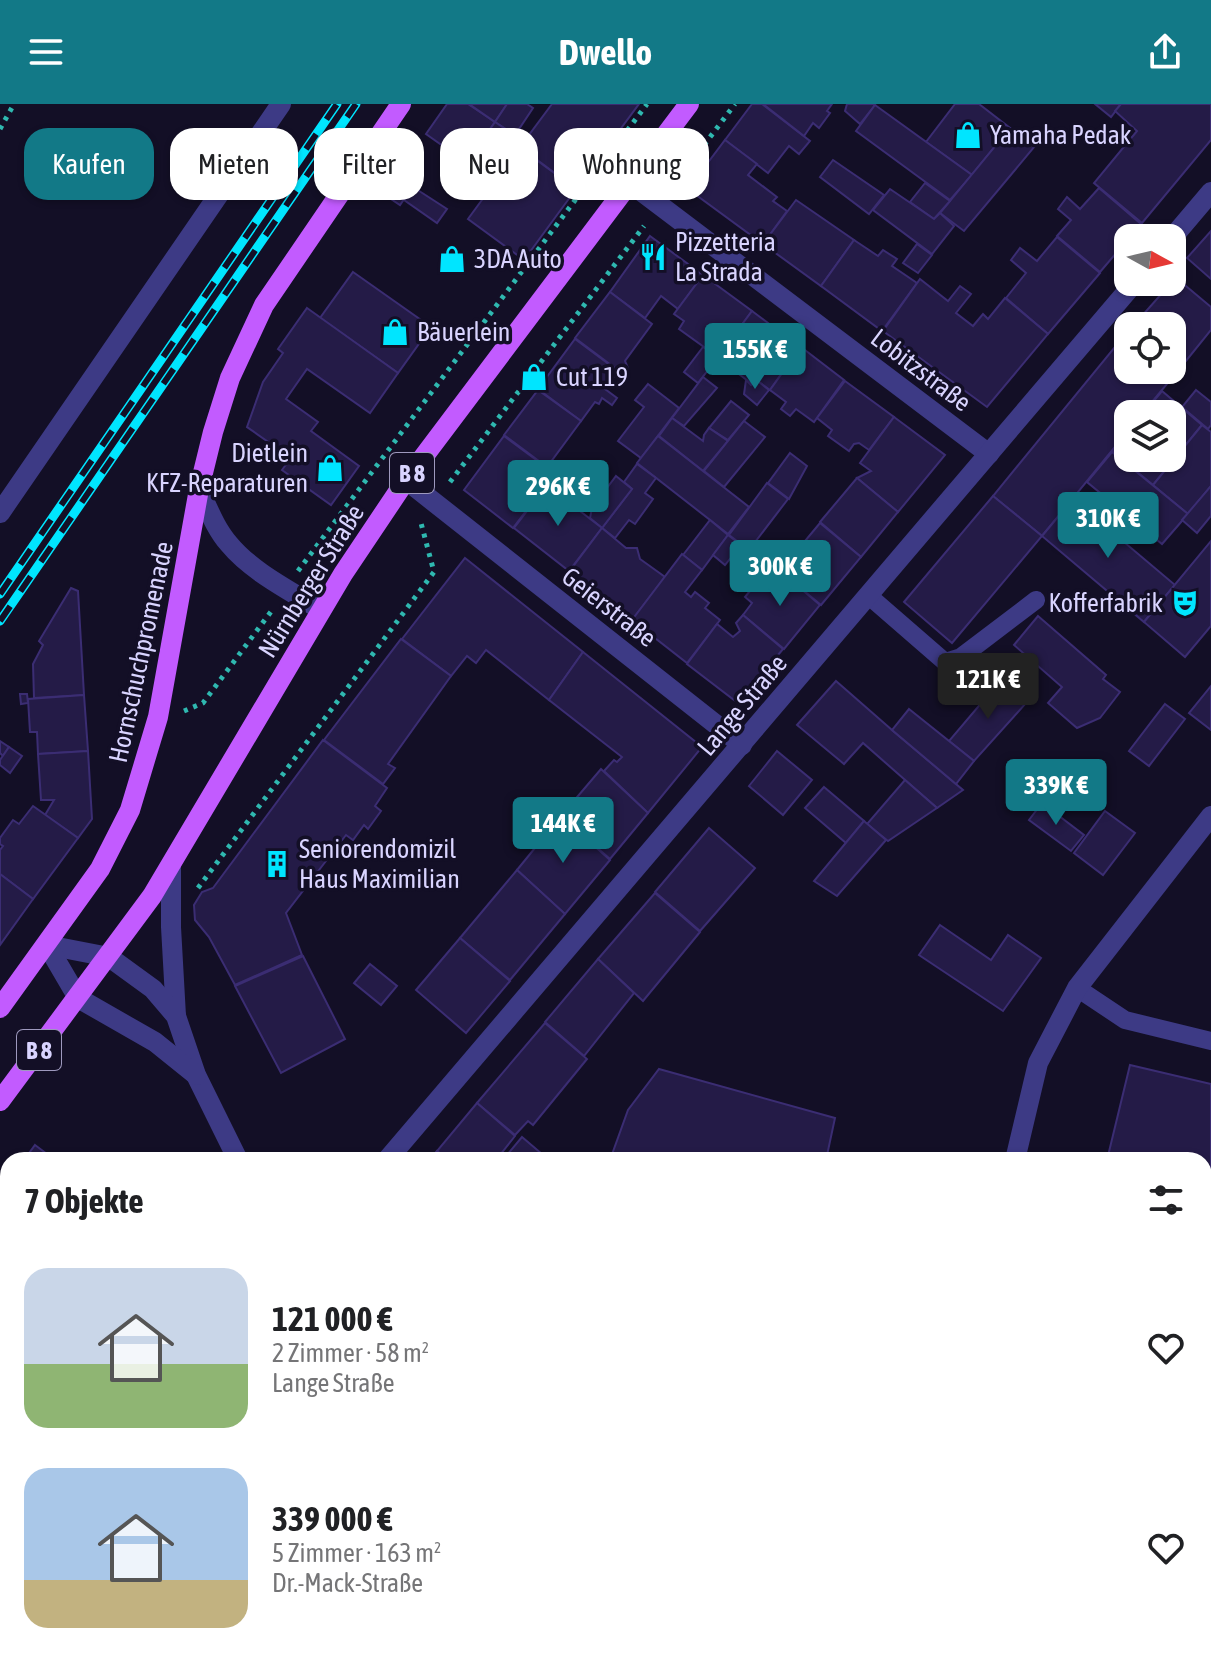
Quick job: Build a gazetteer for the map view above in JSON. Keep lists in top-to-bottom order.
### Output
{
  "streets": {
    "main road": ["B 8", "Nürnberger Straße", "Hornschuchpromenade"],
    "street": ["Lobitzstraße", "Geierstraße", "Lange Straße"]
  },
  "crossings": [
    ["Lobitzstraße", "Lange Straße"],
    ["B 8", "Hornschuchpromenade"],
    ["Nürnberger Straße", "Geierstraße"],
    ["Geierstraße", "Lange Straße"]
  ],
  "places": {
    "shop": [
      "Yamaha Pedak",
      "3DA Auto",
      "Bäuerlein",
      "Cut 119",
      "Dietlein KFZ-Reparaturen"
    ],
    "restaurant": ["Pizzetteria La Strada"],
    "theatre": ["Kofferfabrik"],
    "building": ["Seniorendomizil Haus Maximilian"]
  },
  "north": "right",
  "page": {
    "header": "Dwello",
    "chip": [
      "Kaufen",
      "Mieten",
      "Filter",
      "Neu",
      "Wohnung"
    ],
    "price": [
      "155K €",
      "296K €",
      "310K €",
      "300K €",
      "121K €",
      "339K €",
      "144K €"
    ],
    "heading": "7 Objekte",
    "list": [
      {
        "name": "121 000 €",
        "note": "2 Zimmer · 58 m² · Lange Straße"
      },
      {
        "name": "339 000 €",
        "note": "5 Zimmer · 163 m² · Dr.-Mack-Straße"
      }
    ]
  }
}
